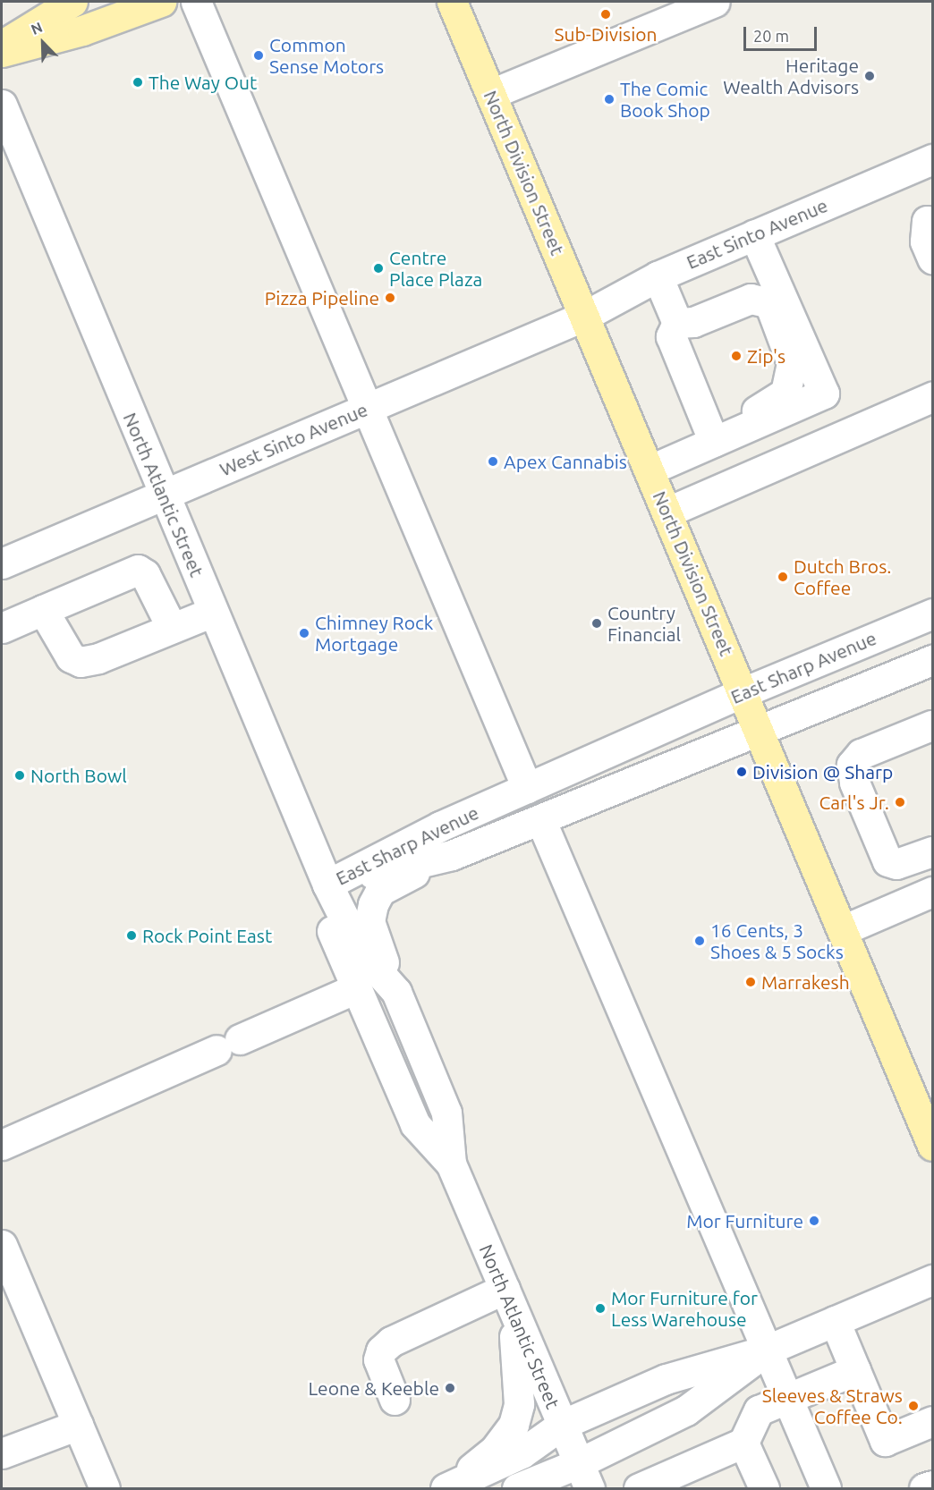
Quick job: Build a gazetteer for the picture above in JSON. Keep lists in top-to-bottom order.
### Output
{
  "streets": {
    "main road": ["North Division Street"],
    "street": [
      "East Sinto Avenue",
      "West Sinto Avenue",
      "North Atlantic Street",
      "East Sharp Avenue"
    ]
  },
  "crossings": [
    ["North Division Street", "East Sinto Avenue"],
    ["North Division Street", "West Sinto Avenue"],
    ["North Division Street", "East Sharp Avenue"],
    ["East Sinto Avenue", "West Sinto Avenue"],
    ["West Sinto Avenue", "North Atlantic Street"],
    ["North Atlantic Street", "East Sharp Avenue"]
  ],
  "places": [
    "Sub-Division",
    "Common Sense Motors",
    "Heritage Wealth Advisors",
    "The Way Out",
    "The Comic Book Shop",
    "Centre Place Plaza",
    "Pizza Pipeline",
    "Zip's",
    "Apex Cannabis",
    "Dutch Bros. Coffee",
    "Country Financial",
    "Chimney Rock Mortgage",
    "Division @ Sharp",
    "North Bowl",
    "Carl's Jr.",
    "Rock Point East",
    "16 Cents, 3 Shoes & 5 Socks",
    "Marrakesh",
    "Mor Furniture",
    "Mor Furniture for Less Warehouse",
    "Leone & Keeble",
    "Sleeves & Straws Coffee Co."
  ],
  "scale_bar": "20 m",
  "north": "top left"
}
